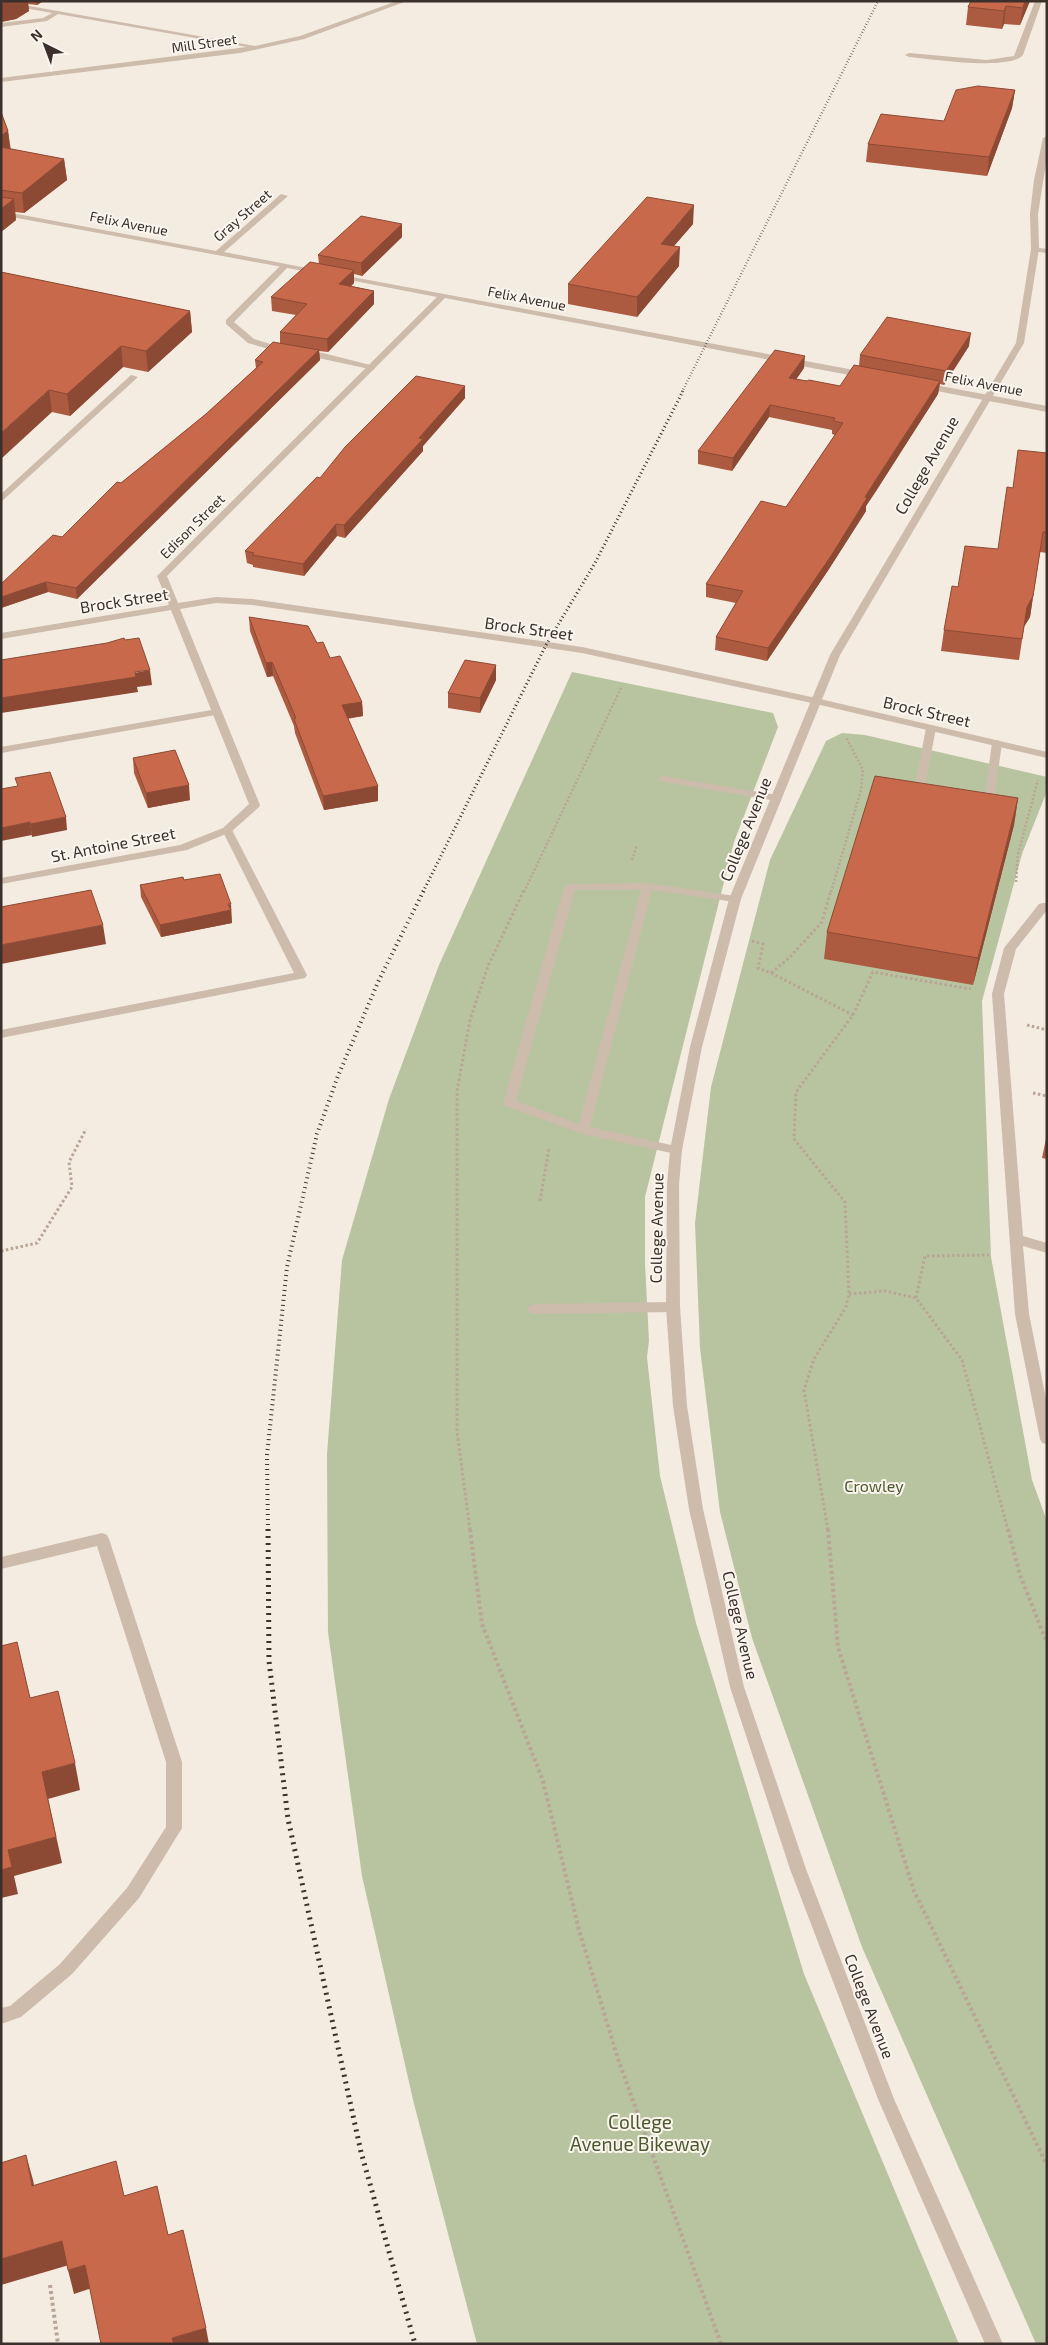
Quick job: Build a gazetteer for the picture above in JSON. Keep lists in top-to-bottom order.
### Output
{
  "streets": {
    "street": [
      "Mill Street",
      "Gray Street",
      "Felix Avenue",
      "College Avenue",
      "Edison Street",
      "Brock Street",
      "St. Antoine Street"
    ]
  },
  "crossings": [
    ["Gray Street", "Felix Avenue"],
    ["Felix Avenue", "College Avenue"],
    ["Felix Avenue", "Edison Street"],
    ["College Avenue", "Brock Street"],
    ["Edison Street", "Brock Street"],
    ["Edison Street", "St. Antoine Street"]
  ],
  "parks": ["Crowley", "College Avenue Bikeway"],
  "north": "top left"
}
